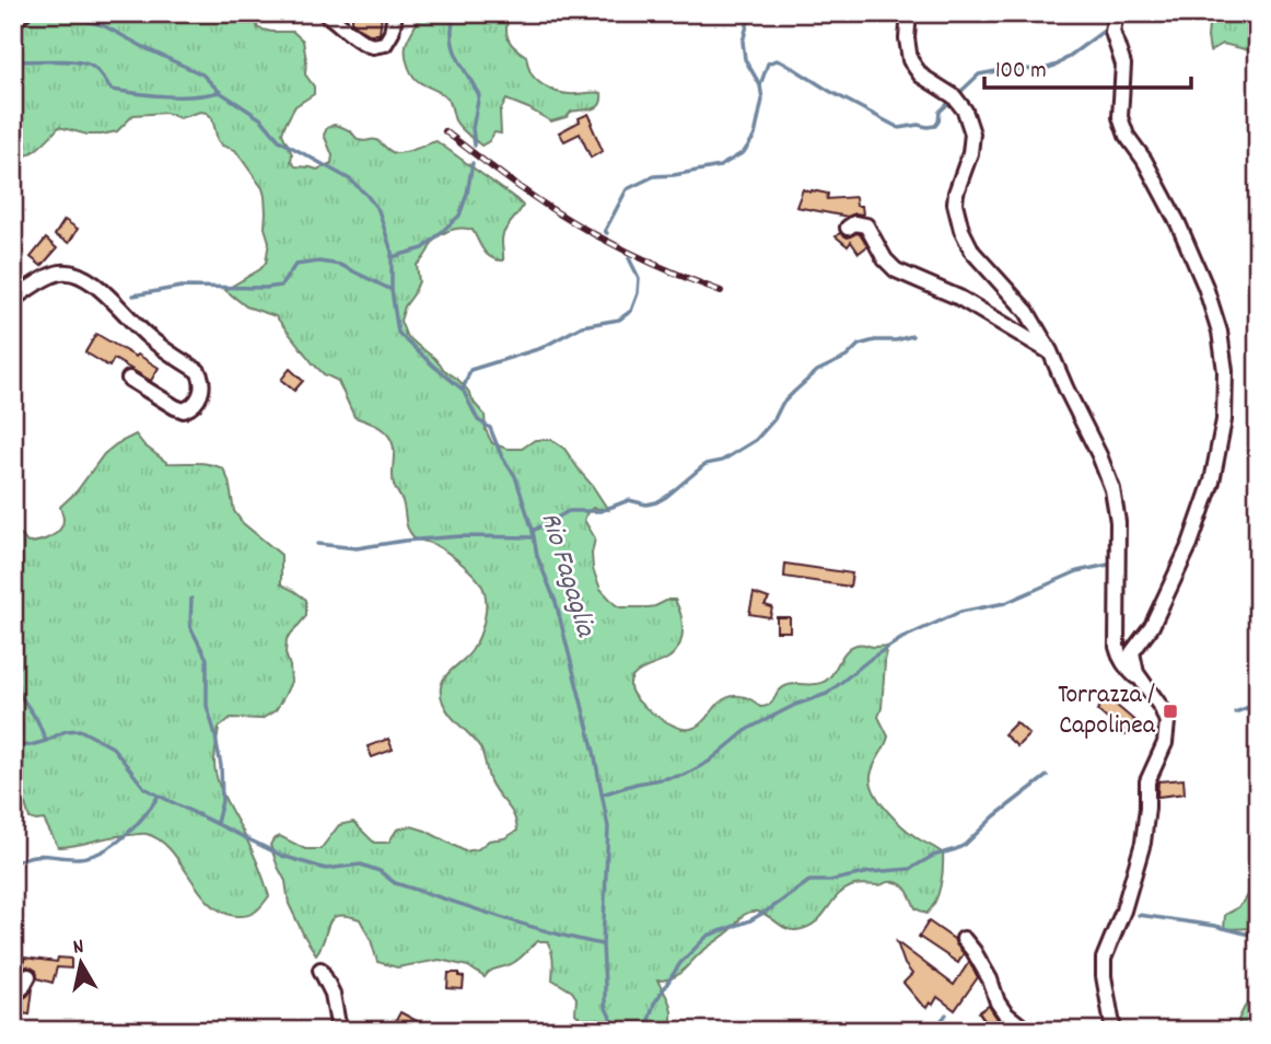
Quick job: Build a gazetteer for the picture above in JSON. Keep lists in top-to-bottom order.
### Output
{
  "water": ["Rio Fagaglia"],
  "places": {
    "transit": ["Torrazza / Capolinea"]
  },
  "scale_bar": "100 m",
  "north": "top"
}
